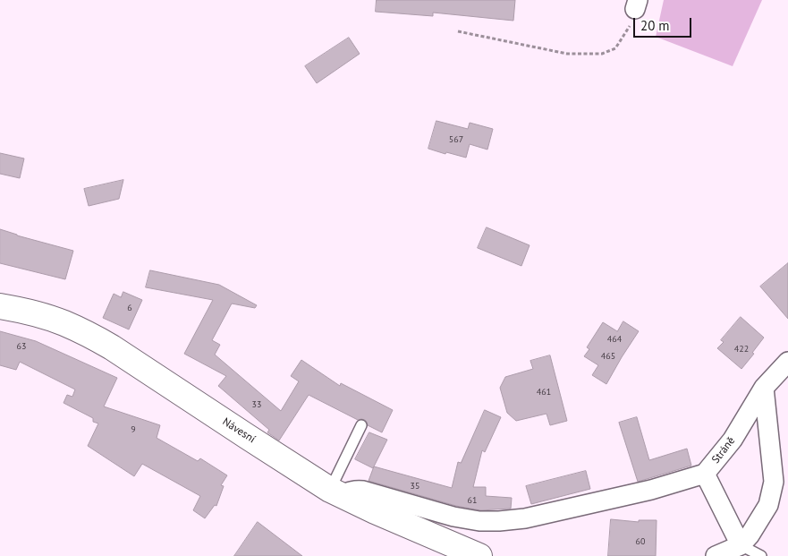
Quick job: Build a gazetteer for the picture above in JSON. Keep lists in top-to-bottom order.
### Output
{
  "streets": {
    "street": ["Návesní", "Stráně"]
  },
  "house_numbers": [
    "567",
    "6",
    "464",
    "63",
    "422",
    "465",
    "461",
    "33",
    "9",
    "35",
    "61",
    "60"
  ],
  "scale_bar": "20 m"
}
